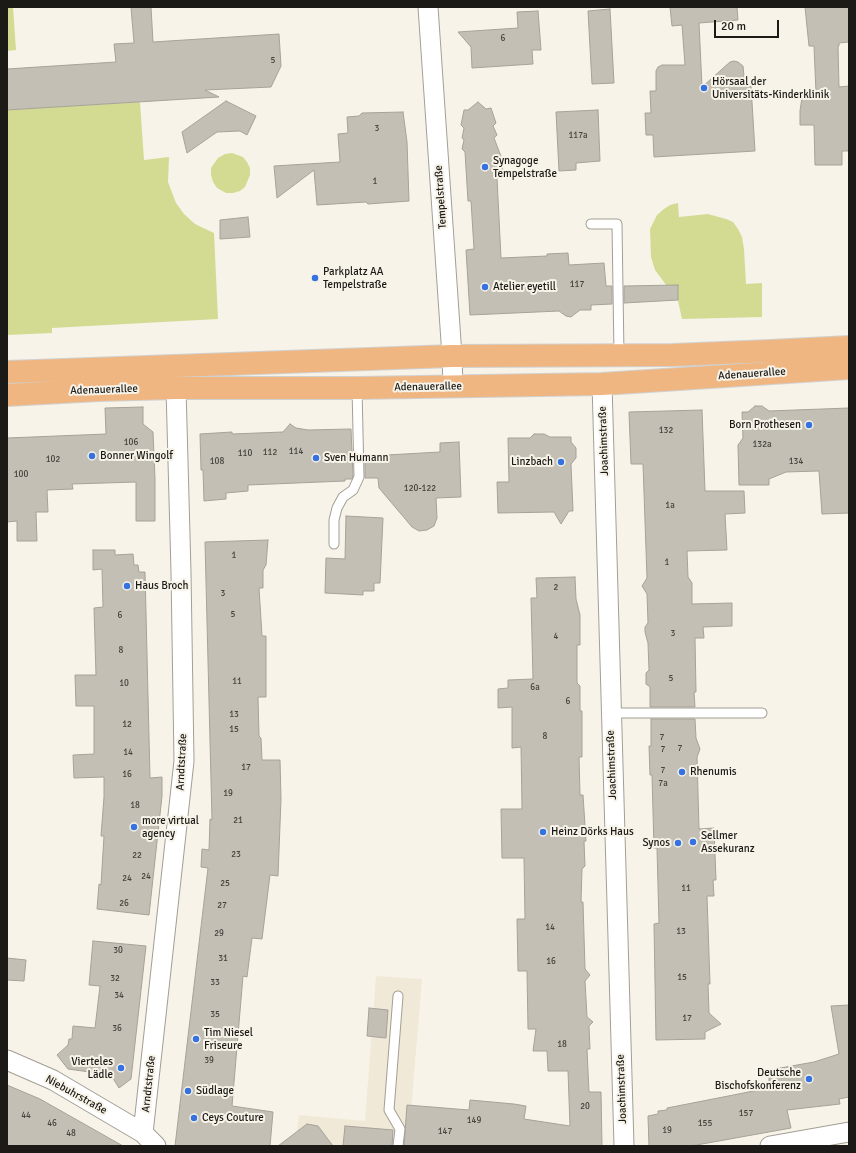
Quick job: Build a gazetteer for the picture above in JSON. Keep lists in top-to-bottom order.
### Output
{
  "streets": {
    "main road": ["Adenauerallee"],
    "street": [
      "Tempelstraße",
      "Joachimstraße",
      "Arndtstraße",
      "Niebuhrstraße"
    ]
  },
  "crossings": [
    ["Tempelstraße", "Adenauerallee"],
    ["Adenauerallee", "Joachimstraße"],
    ["Adenauerallee", "Arndtstraße"],
    ["Arndtstraße", "Niebuhrstraße"]
  ],
  "places": [
    "Hörsaal der Universitäts-Kinderklinik",
    "Synagoge Tempelstraße",
    "Parkplatz AA Tempelstraße",
    "Atelier eyetill",
    "Born Prothesen",
    "Bonner Wingolf",
    "Sven Humann",
    "Linzbach",
    "Haus Broch",
    "Rhenumis",
    "more virtual agency",
    "Heinz Dörks Haus",
    "Sellmer Assekuranz",
    "Synos",
    "Tim Niesel Friseure",
    "Vierteles Lädle",
    "Deutsche Bischofskonferenz",
    "Südlage",
    "Ceys Couture"
  ],
  "house_numbers": [
    "6",
    "5",
    "3",
    "117a",
    "1",
    "117",
    "132",
    "106",
    "132a",
    "114",
    "112",
    "110",
    "102",
    "108",
    "134",
    "100",
    "120-122",
    "1a",
    "1",
    "1",
    "2",
    "3",
    "5",
    "6",
    "3",
    "4",
    "8",
    "5",
    "11",
    "10",
    "6a",
    "6",
    "13",
    "12",
    "15",
    "8",
    "7",
    "7",
    "7",
    "14",
    "17",
    "7",
    "16",
    "7a",
    "19",
    "18",
    "21",
    "23",
    "22",
    "24",
    "24",
    "25",
    "11",
    "26",
    "27",
    "14",
    "13",
    "29",
    "30",
    "31",
    "16",
    "15",
    "32",
    "33",
    "34",
    "35",
    "17",
    "36",
    "18",
    "39",
    "20",
    "157",
    "44",
    "149",
    "46",
    "155",
    "19",
    "147",
    "48"
  ],
  "scale_bar": "20 m"
}
